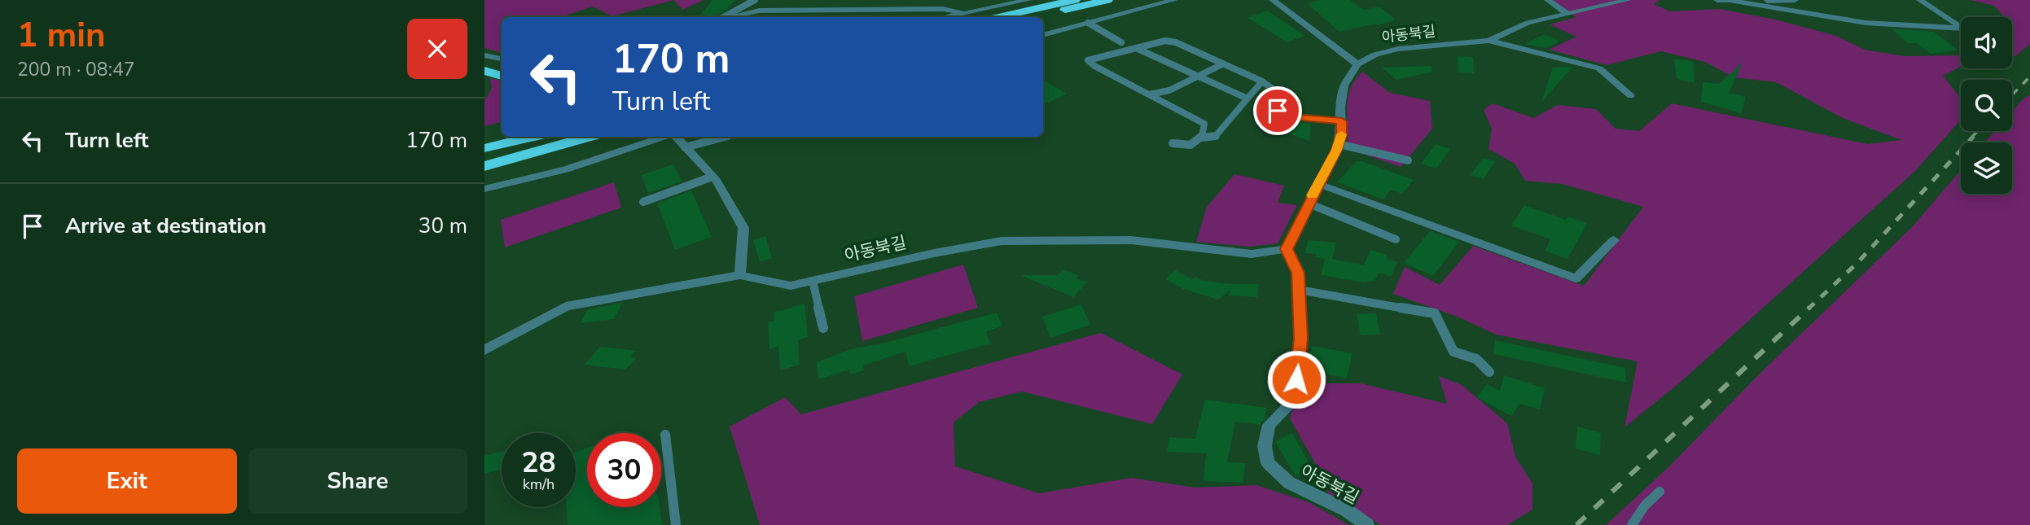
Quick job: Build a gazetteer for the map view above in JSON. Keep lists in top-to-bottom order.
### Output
{
  "streets": {
    "street": ["아동북길"]
  },
  "page": {
    "heading": ["1 min", "200 m · 08:47"],
    "turn": ["170 m", "Turn left"],
    "list": [
      {
        "name": "Turn left",
        "value": "170 m"
      },
      {
        "name": "Arrive at destination",
        "value": "30 m"
      }
    ],
    "speed": "28 km/h",
    "limit": "30",
    "buttons": ["Exit", "Share"]
  }
}
